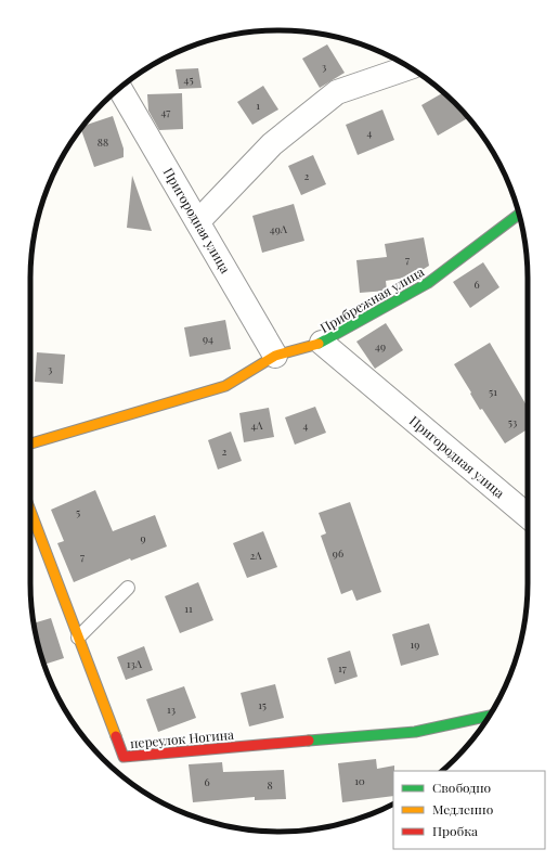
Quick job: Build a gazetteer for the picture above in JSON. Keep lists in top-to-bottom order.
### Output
{
  "streets": {
    "street": ["Пригородная улица", "Прибрежная улица", "переулок Ногина"]
  },
  "crossings": [
    ["Пригородная улица", "Прибрежная улица"]
  ],
  "house_numbers": [
    "3",
    "45",
    "1",
    "47",
    "4",
    "88",
    "2",
    "49А",
    "7",
    "6",
    "94",
    "49",
    "3",
    "51",
    "53",
    "4А",
    "4",
    "2",
    "5",
    "9",
    "96",
    "2А",
    "7",
    "11",
    "19",
    "13А",
    "17",
    "15",
    "13",
    "10",
    "6",
    "8"
  ],
  "legend": ["Свободно", "Медленно", "Пробка"]
}
